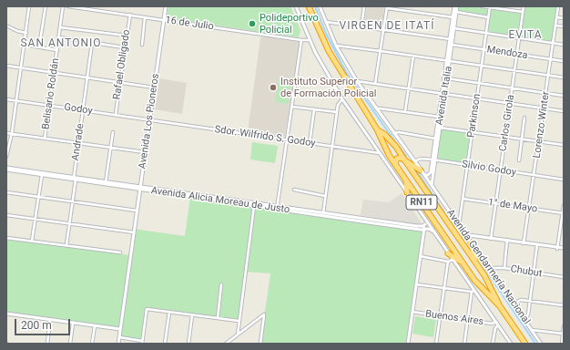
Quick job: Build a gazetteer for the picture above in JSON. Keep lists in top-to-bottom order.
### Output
{
  "streets": {
    "highway": ["RN11"],
    "main road": [
      "Avenida Italia",
      "Avenida Los Pioneros",
      "Avenida Alicia Moreau de Justo",
      "Avenida Gendarmería Nacional"
    ],
    "street": [
      "16 de Julio",
      "Mendoza",
      "Rafael Obligado",
      "Belisario Roldán",
      "Godoy",
      "Parkinson",
      "Carlos Girola",
      "Lorenzo Winter",
      "Sdor. Wilfrido S. Godoy",
      "Andrade",
      "Silvio Godoy",
      "1° de Mayo",
      "Chubut",
      "Buenos Aires"
    ]
  },
  "crossings": [
    ["16 de Julio", "Rafael Obligado"],
    ["16 de Julio", "Avenida Los Pioneros"],
    ["Mendoza", "Avenida Italia"],
    ["Mendoza", "Parkinson"],
    ["Mendoza", "Carlos Girola"],
    ["Mendoza", "Lorenzo Winter"],
    ["Rafael Obligado", "Godoy"],
    ["Belisario Roldán", "Godoy"],
    ["Avenida Italia", "Silvio Godoy"],
    ["Avenida Italia", "Avenida Gendarmería Nacional"],
    ["Godoy", "Avenida Los Pioneros"],
    ["Godoy", "Sdor. Wilfrido S. Godoy"],
    ["Godoy", "Andrade"],
    ["Parkinson", "Silvio Godoy"],
    ["Parkinson", "1° de Mayo"],
    ["Parkinson", "Avenida Gendarmería Nacional"],
    ["Avenida Los Pioneros", "Sdor. Wilfrido S. Godoy"],
    ["Avenida Los Pioneros", "Avenida Alicia Moreau de Justo"],
    ["Carlos Girola", "Silvio Godoy"],
    ["Carlos Girola", "1° de Mayo"],
    ["Lorenzo Winter", "Silvio Godoy"],
    ["Lorenzo Winter", "1° de Mayo"],
    ["Andrade", "Avenida Alicia Moreau de Justo"],
    ["Silvio Godoy", "Avenida Gendarmería Nacional"],
    ["Avenida Gendarmería Nacional", "Chubut"]
  ],
  "districts": ["VIRGEN DE ITATÍ", "EVITA", "SAN ANTONIO"],
  "places": ["Polideportivo Policial", "Instituto Superior de Formación Policial"],
  "scale_bar": "200 m"
}
